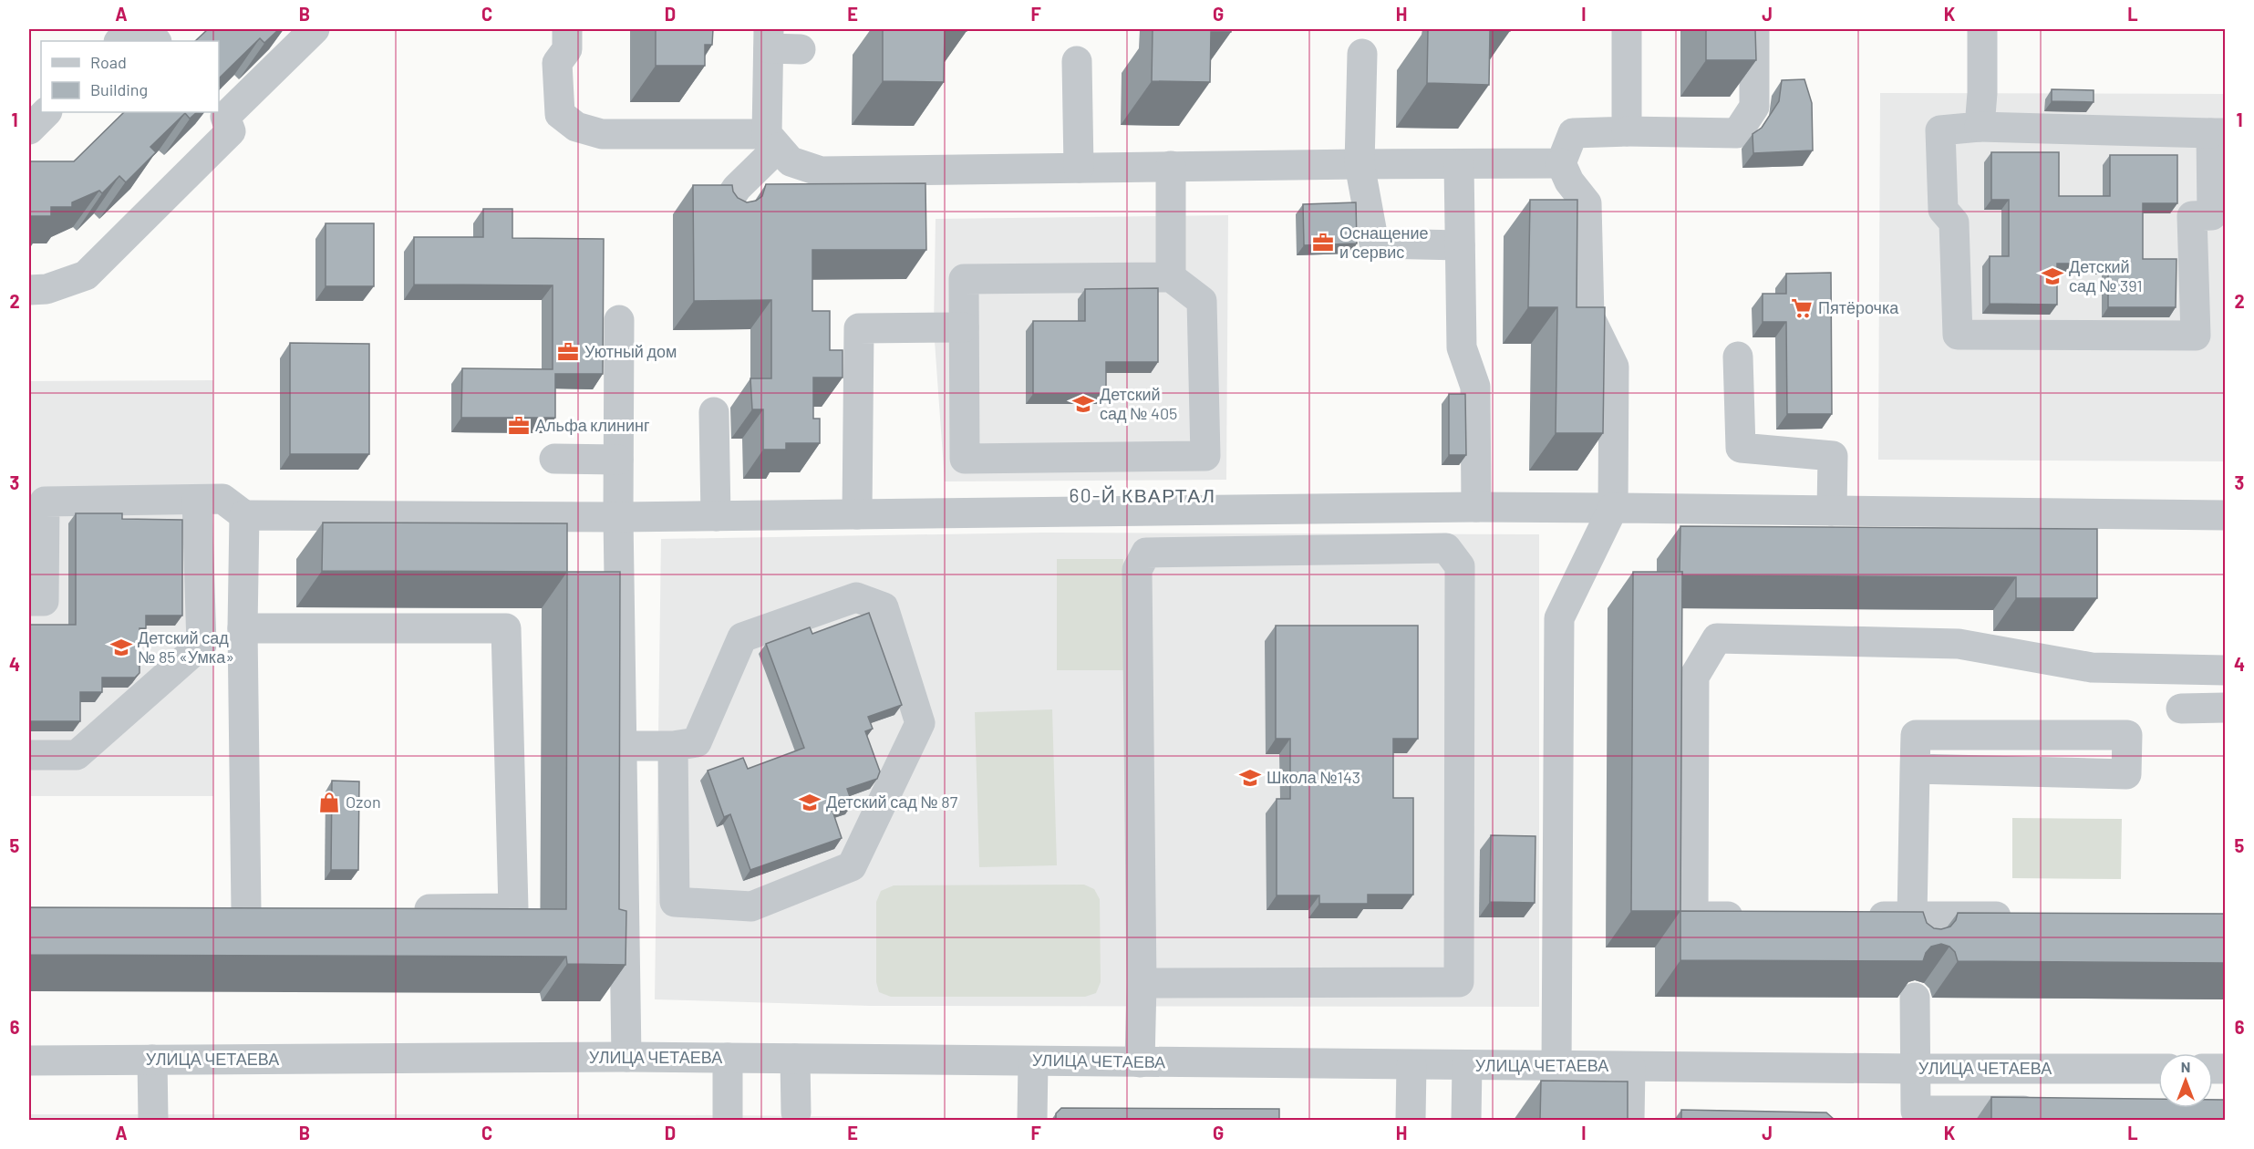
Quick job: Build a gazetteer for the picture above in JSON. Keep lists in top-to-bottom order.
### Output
{
  "streets": {
    "street": ["УЛИЦА ЧЕТАЕВА"]
  },
  "districts": ["60-Й КВАРТАЛ"],
  "places": {
    "office": ["Оснащение и сервис", "Уютный дом", "Альфа клининг"],
    "school or university": [
      "Детский сад № 391",
      "Детский сад № 405",
      "Детский сад № 85 «Умка»",
      "Школа №143",
      "Детский сад № 87"
    ],
    "supermarket": ["Пятёрочка"],
    "shop": ["Ozon"]
  },
  "legend": ["Road", "Building"],
  "north": "top",
  "grid": {
    "columns": [
      "A",
      "B",
      "C",
      "D",
      "E",
      "F",
      "G",
      "H",
      "I",
      "J",
      "K",
      "L"
    ],
    "rows": [
      "1",
      "2",
      "3",
      "4",
      "5",
      "6"
    ]
  }
}
